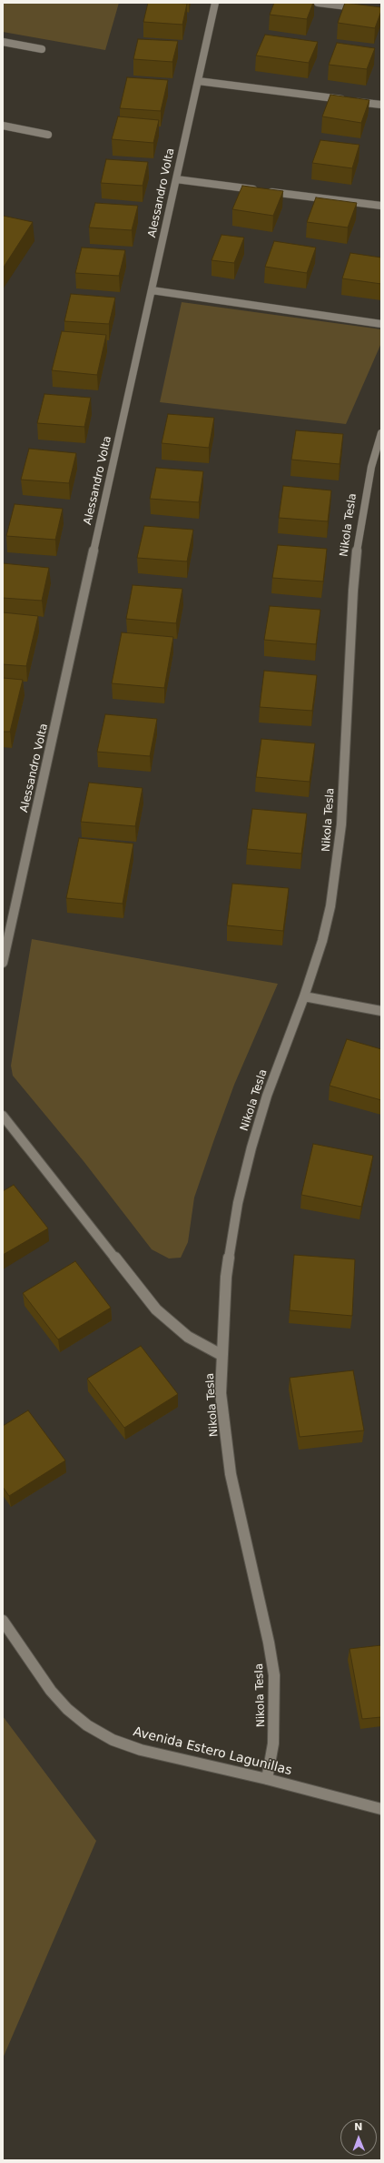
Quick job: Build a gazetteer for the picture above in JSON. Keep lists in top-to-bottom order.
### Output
{
  "streets": {
    "street": ["Alessandro Volta", "Nikola Tesla", "Avenida Estero Lagunillas"]
  },
  "crossings": [
    ["Nikola Tesla", "Avenida Estero Lagunillas"]
  ],
  "north": "top"
}
